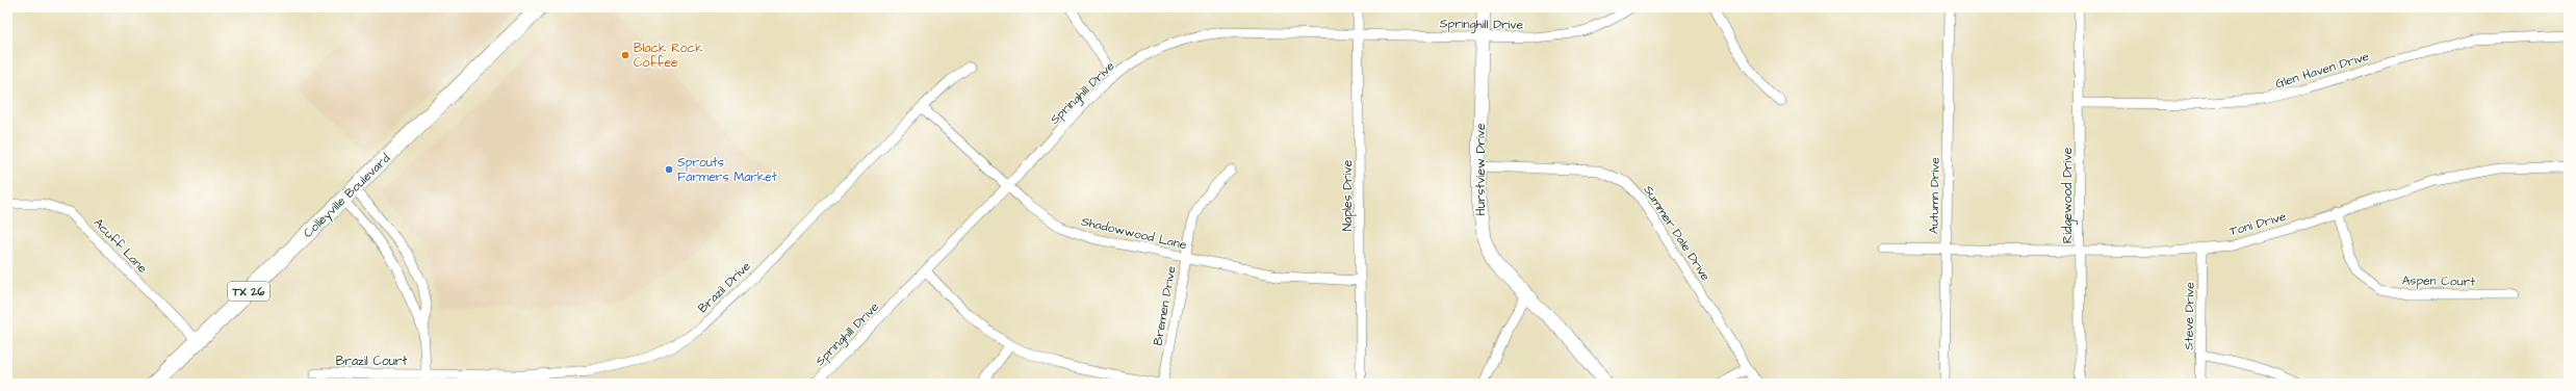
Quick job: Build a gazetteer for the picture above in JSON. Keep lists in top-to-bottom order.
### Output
{
  "streets": {
    "main road": ["Colleyville Boulevard", "TX 26"],
    "street": [
      "Springhill Drive",
      "Glen Haven Drive",
      "Hurstview Drive",
      "Naples Drive",
      "Autumn Drive",
      "Ridgewood Drive",
      "Toni Drive",
      "Shadowwood Lane",
      "Summer Dale Drive",
      "Acuff Lane",
      "Aspen Court",
      "Brazil Drive",
      "Bremen Drive",
      "Steve Drive",
      "Brazil Court"
    ]
  },
  "crossings": [
    ["Springhill Drive", "Hurstview Drive"],
    ["Springhill Drive", "Naples Drive"],
    ["Springhill Drive", "Shadowwood Lane"],
    ["Glen Haven Drive", "Ridgewood Drive"],
    ["Hurstview Drive", "Summer Dale Drive"],
    ["Colleyville Boulevard", "Acuff Lane"],
    ["Naples Drive", "Shadowwood Lane"],
    ["Autumn Drive", "Toni Drive"],
    ["Ridgewood Drive", "Toni Drive"],
    ["Toni Drive", "Aspen Court"],
    ["Toni Drive", "Steve Drive"],
    ["Shadowwood Lane", "Brazil Drive"],
    ["Shadowwood Lane", "Bremen Drive"],
    ["Brazil Drive", "Brazil Court"]
  ],
  "places": ["Black Rock Coffee", "Sprouts Farmers Market"]
}
